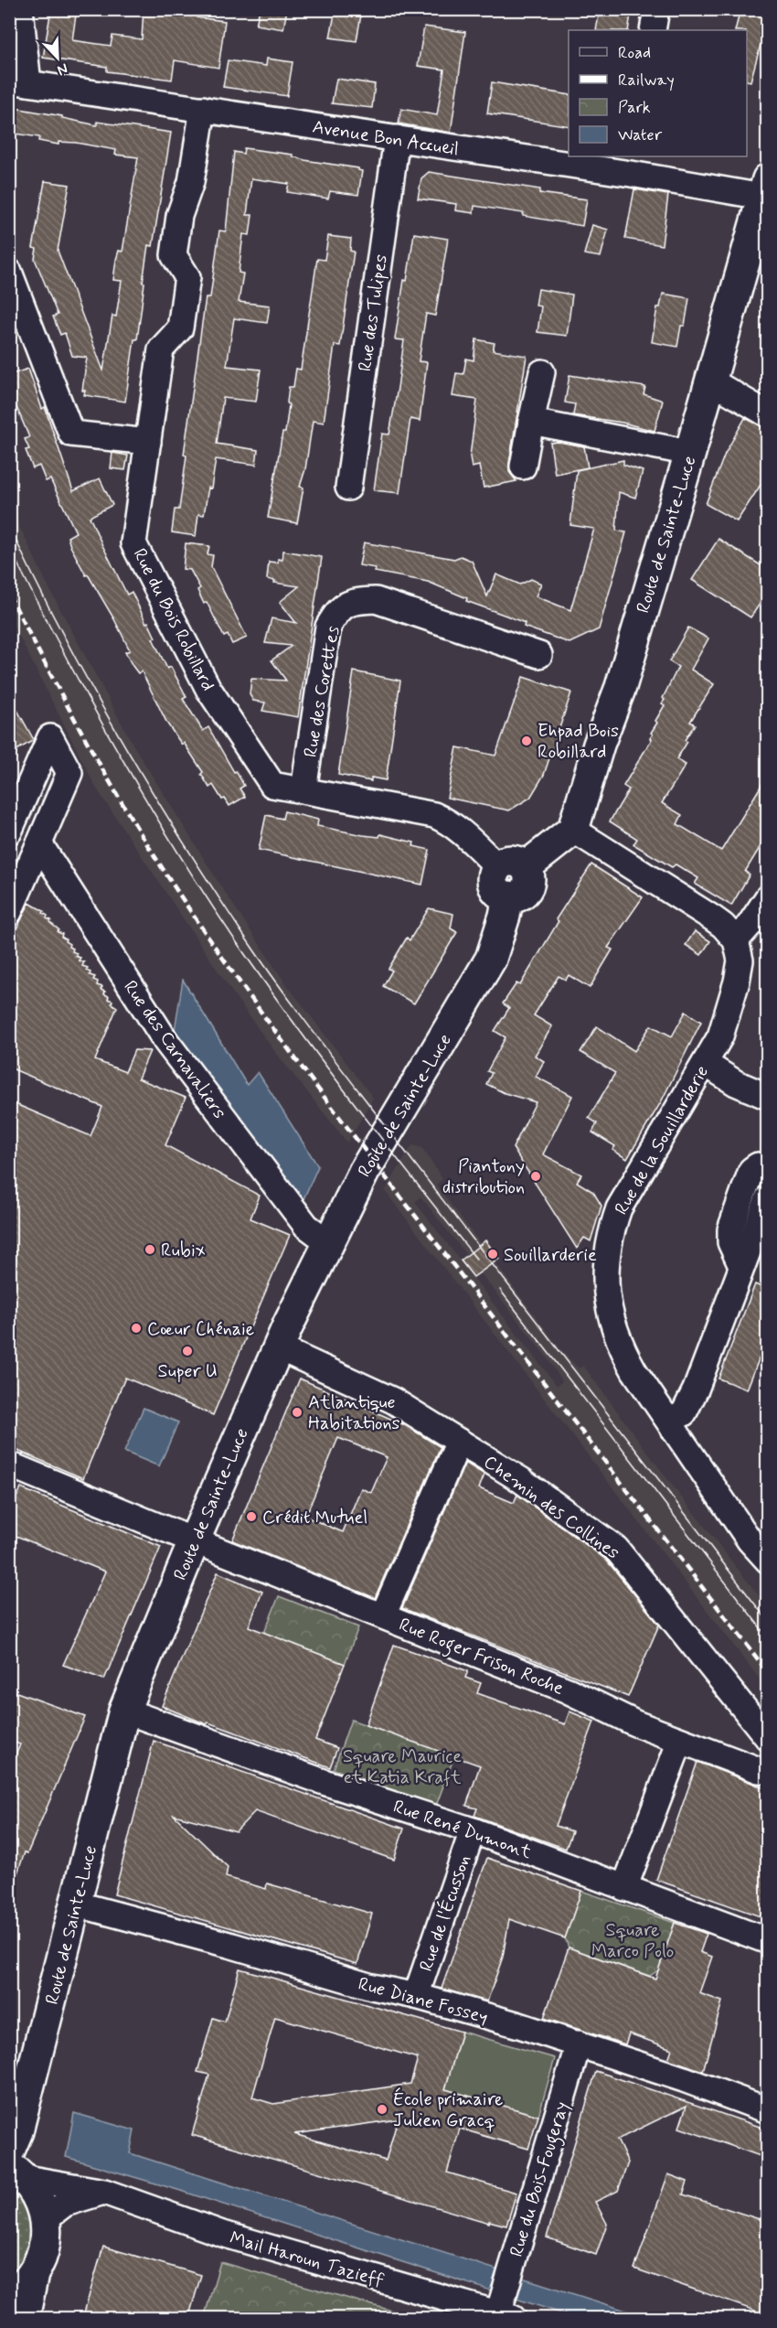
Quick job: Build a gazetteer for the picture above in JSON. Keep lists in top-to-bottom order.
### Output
{
  "streets": {
    "street": [
      "Avenue Bon Accueil",
      "Rue des Tulipes",
      "Route de Sainte-Luce",
      "Rue du Bois Robillard",
      "Rue des Corettes",
      "Rue des Carnavaliers",
      "Rue de la Souillarderie",
      "Chemin des Collines",
      "Rue Roger Frison Roche",
      "Rue René Dumont",
      "Rue de l'Écusson",
      "Rue Diane Fossey",
      "Rue du Bois-Fougeray",
      "Mail Haroun Tazieff"
    ]
  },
  "crossings": [
    ["Avenue Bon Accueil", "Rue des Tulipes"],
    ["Avenue Bon Accueil", "Route de Sainte-Luce"],
    ["Avenue Bon Accueil", "Rue du Bois Robillard"],
    ["Route de Sainte-Luce", "Rue du Bois Robillard"],
    ["Route de Sainte-Luce", "Rue des Carnavaliers"],
    ["Route de Sainte-Luce", "Chemin des Collines"],
    ["Route de Sainte-Luce", "Rue Roger Frison Roche"],
    ["Route de Sainte-Luce", "Rue René Dumont"],
    ["Route de Sainte-Luce", "Rue Diane Fossey"],
    ["Rue du Bois Robillard", "Rue des Corettes"],
    ["Rue René Dumont", "Rue de l'Écusson"],
    ["Rue de l'Écusson", "Rue Diane Fossey"],
    ["Rue Diane Fossey", "Rue du Bois-Fougeray"],
    ["Rue du Bois-Fougeray", "Mail Haroun Tazieff"]
  ],
  "parks": ["Square Maurice et Katia Kraft", "Square Marco Polo"],
  "places": [
    "Ehpad Bois Robillard",
    "Piantony distribution",
    "Rubix",
    "Souillarderie",
    "Cœur Chénaie",
    "Super U",
    "Atlantique Habitations",
    "Crédit Mutuel",
    "École primaire Julien Gracq"
  ],
  "legend": [
    "Road",
    "Railway",
    "Park",
    "Water"
  ],
  "north": "bottom right"
}
